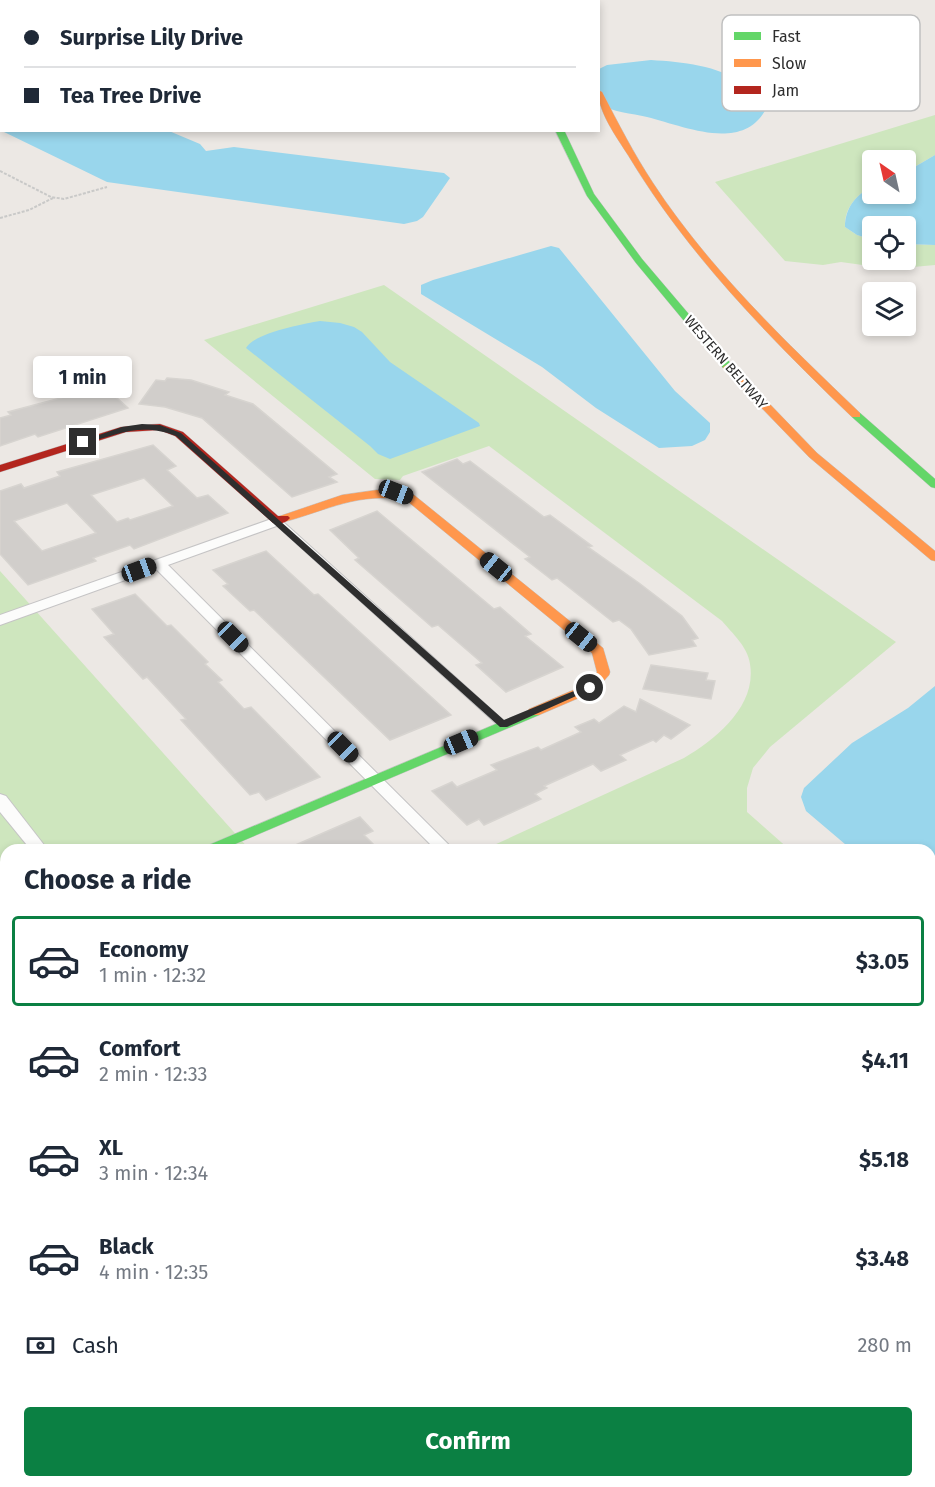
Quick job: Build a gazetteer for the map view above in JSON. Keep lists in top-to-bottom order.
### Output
{
  "streets": {
    "main road": ["WESTERN BELTWAY"]
  },
  "legend": ["Fast", "Slow", "Jam"],
  "north": "top left",
  "page": {
    "banner": ["Surprise Lily Drive", "Tea Tree Drive"],
    "bubble": "1 min",
    "heading": "Choose a ride",
    "list": [
      {
        "name": "Economy",
        "note": "1 min · 12:32",
        "value": "$3.05"
      },
      {
        "name": "Comfort",
        "note": "2 min · 12:33",
        "value": "$4.11"
      },
      {
        "name": "XL",
        "note": "3 min · 12:34",
        "value": "$5.18"
      },
      {
        "name": "Black",
        "note": "4 min · 12:35",
        "value": "$3.48"
      }
    ],
    "pay": ["Cash", "280 m"],
    "buttons": "Confirm"
  }
}
